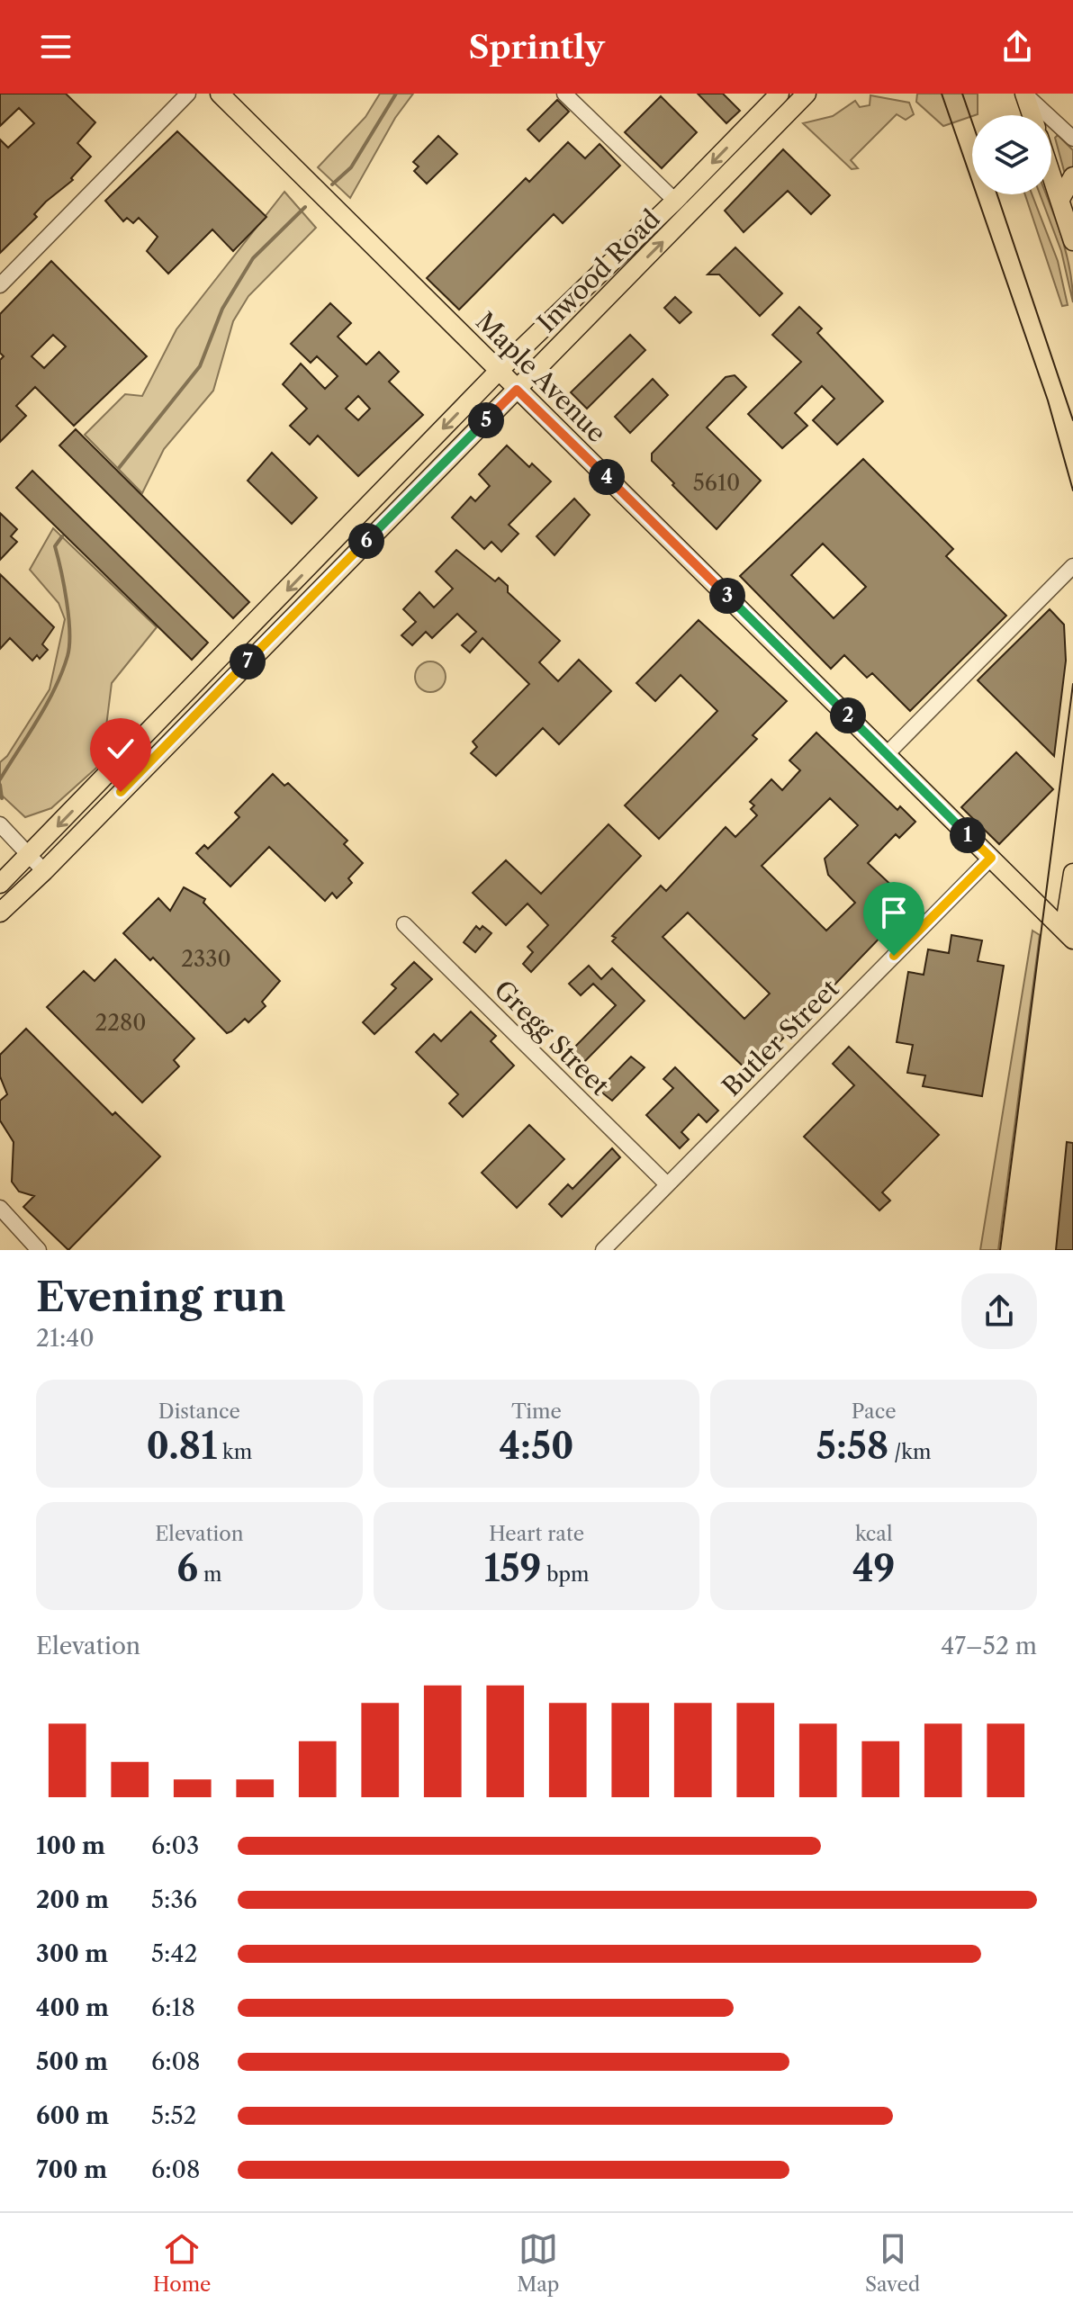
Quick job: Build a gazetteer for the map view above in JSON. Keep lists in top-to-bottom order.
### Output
{
  "streets": {
    "main road": ["Inwood Road", "Maple Avenue"],
    "street": ["Gregg Street", "Butler Street"]
  },
  "crossings": [
    ["Inwood Road", "Maple Avenue"],
    ["Maple Avenue", "Butler Street"],
    ["Gregg Street", "Butler Street"]
  ],
  "house_numbers": ["5610", "2330", "2280"],
  "page": {
    "header": "Sprintly",
    "pins": [
      "5",
      "4",
      "6",
      "3",
      "7",
      "2",
      "1"
    ],
    "heading": ["Evening run", "21:40"],
    "stats": [
      ["Distance", "0.81 km"],
      ["Time", "4:50"],
      ["Pace", "5:58 /km"],
      ["Elevation", "6 m"],
      ["Heart rate", "159 bpm"],
      ["kcal", "49"]
    ],
    "chart": ["Elevation", "47–52 m"],
    "list": [
      {
        "name": "100 m",
        "note": "6:03"
      },
      {
        "name": "200 m",
        "note": "5:36"
      },
      {
        "name": "300 m",
        "note": "5:42"
      },
      {
        "name": "400 m",
        "note": "6:18"
      },
      {
        "name": "500 m",
        "note": "6:08"
      },
      {
        "name": "600 m",
        "note": "5:52"
      },
      {
        "name": "700 m",
        "note": "6:08"
      }
    ],
    "tabs": ["Home", "Map", "Saved"]
  }
}
